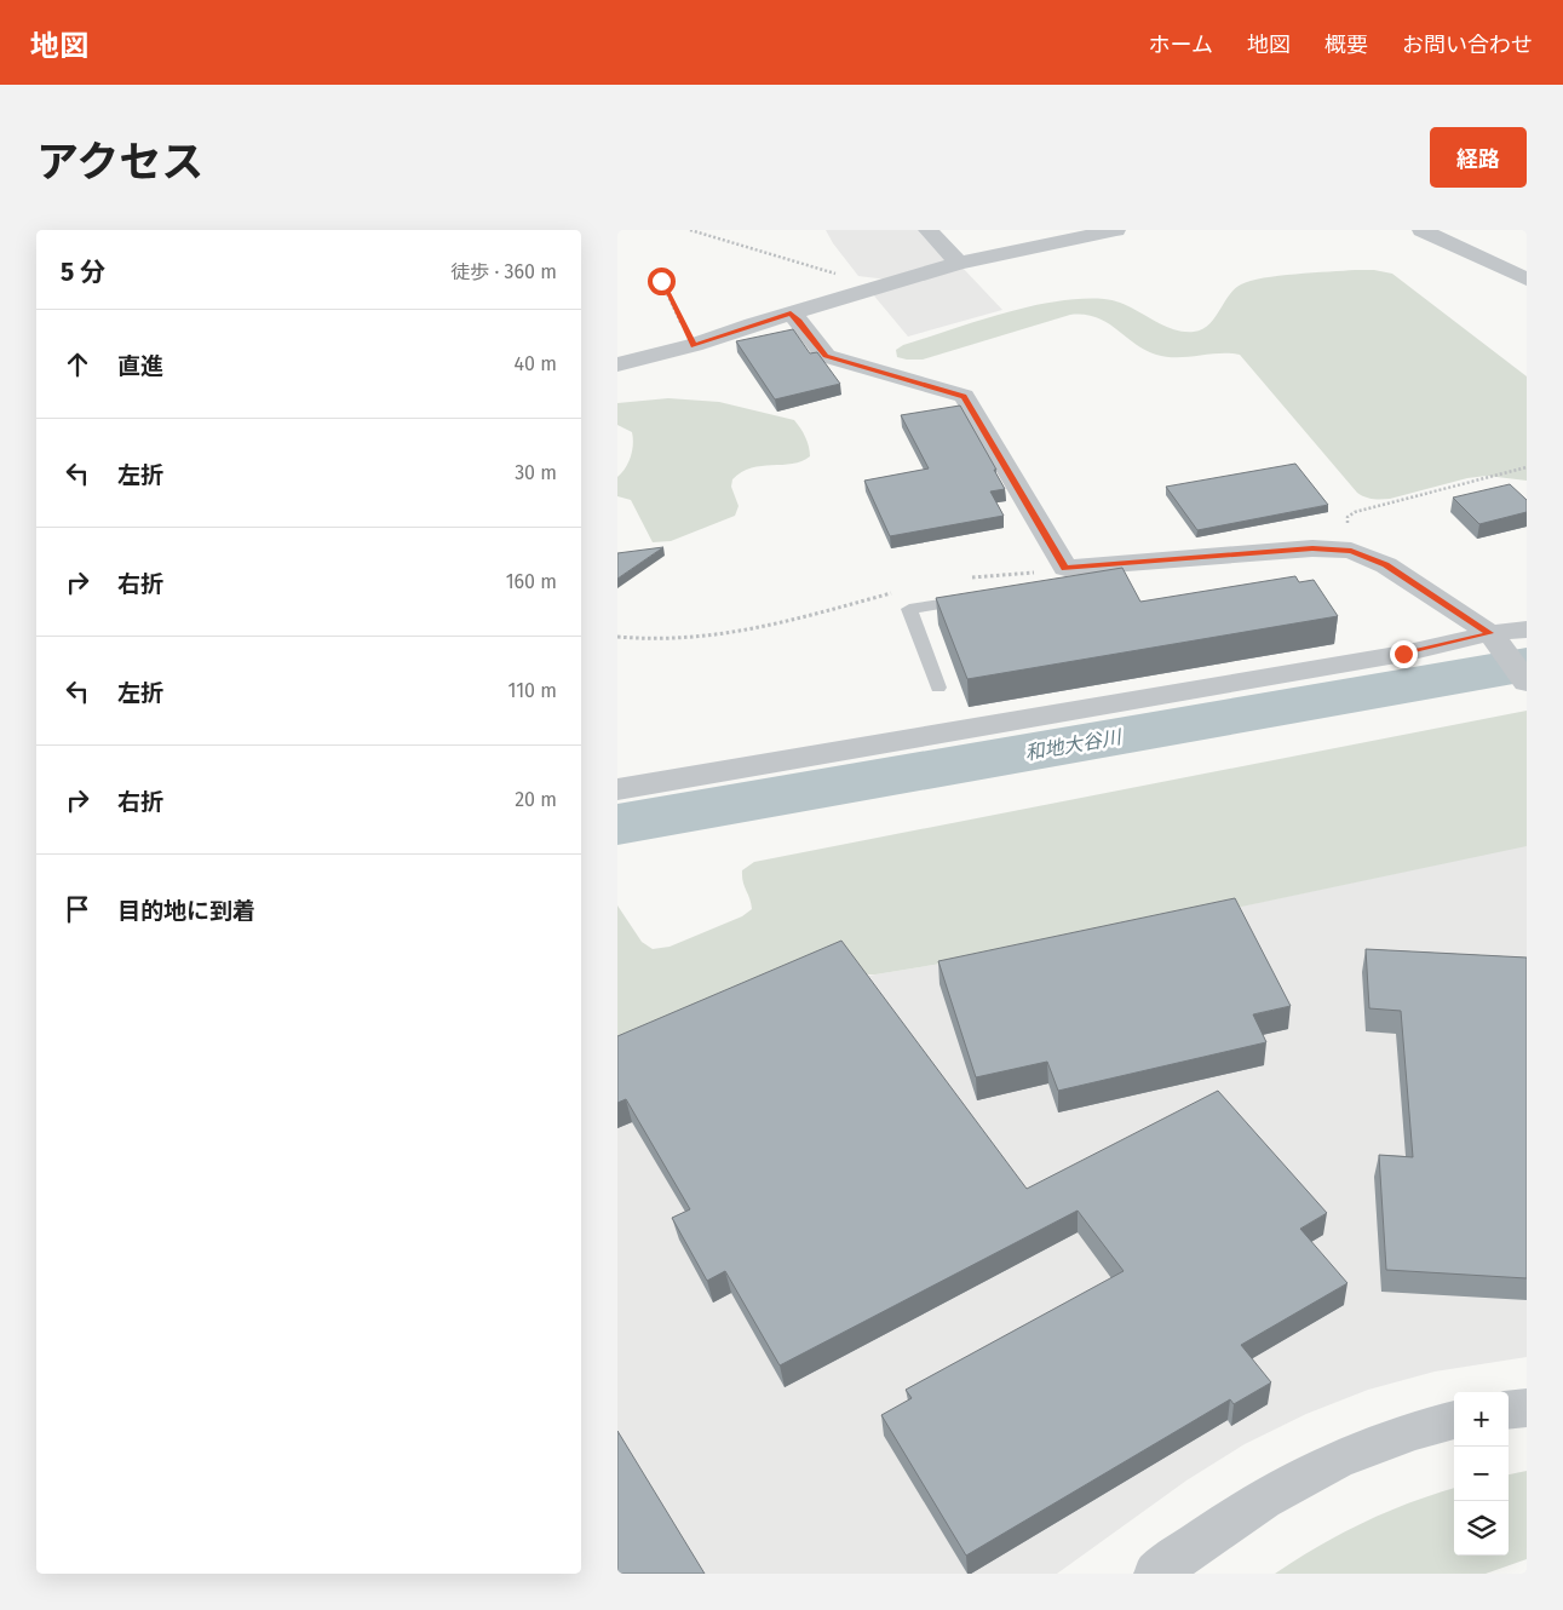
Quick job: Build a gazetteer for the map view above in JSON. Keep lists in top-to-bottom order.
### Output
{
  "water": ["和地大谷川"],
  "page": {
    "header": "地図",
    "nav": [
      "ホーム",
      "地図",
      "概要",
      "お問い合わせ"
    ],
    "title": "アクセス",
    "buttons": "経路",
    "heading": ["5 分", "徒歩 · 360 m"],
    "list": [
      ["直進", "40 m"],
      ["左折", "30 m"],
      ["右折", "160 m"],
      ["左折", "110 m"],
      ["右折", "20 m"],
      "目的地に到着"
    ],
    "map_buttons": ["+", "−"]
  }
}
